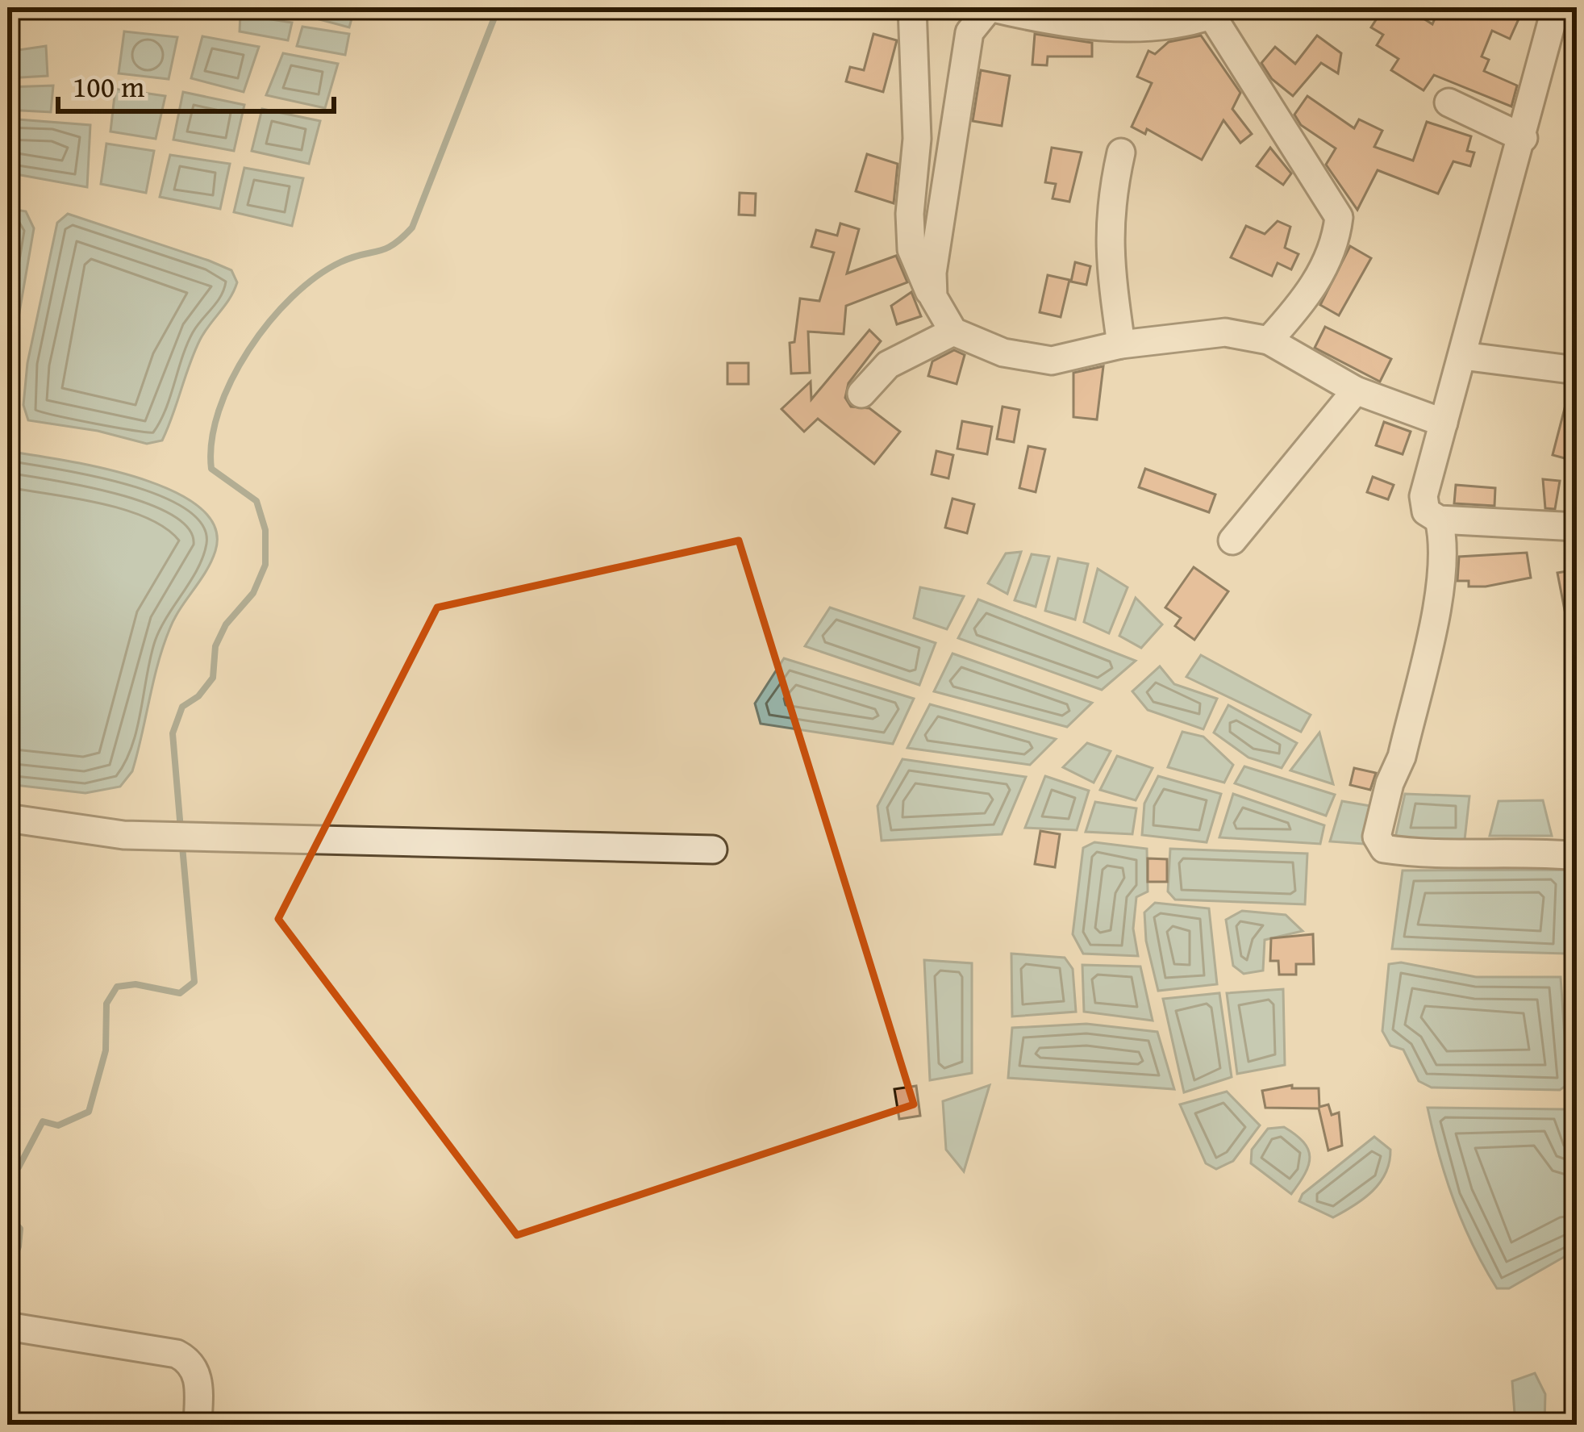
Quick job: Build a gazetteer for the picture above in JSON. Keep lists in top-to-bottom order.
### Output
{
  "scale_bar": "100 m"
}
